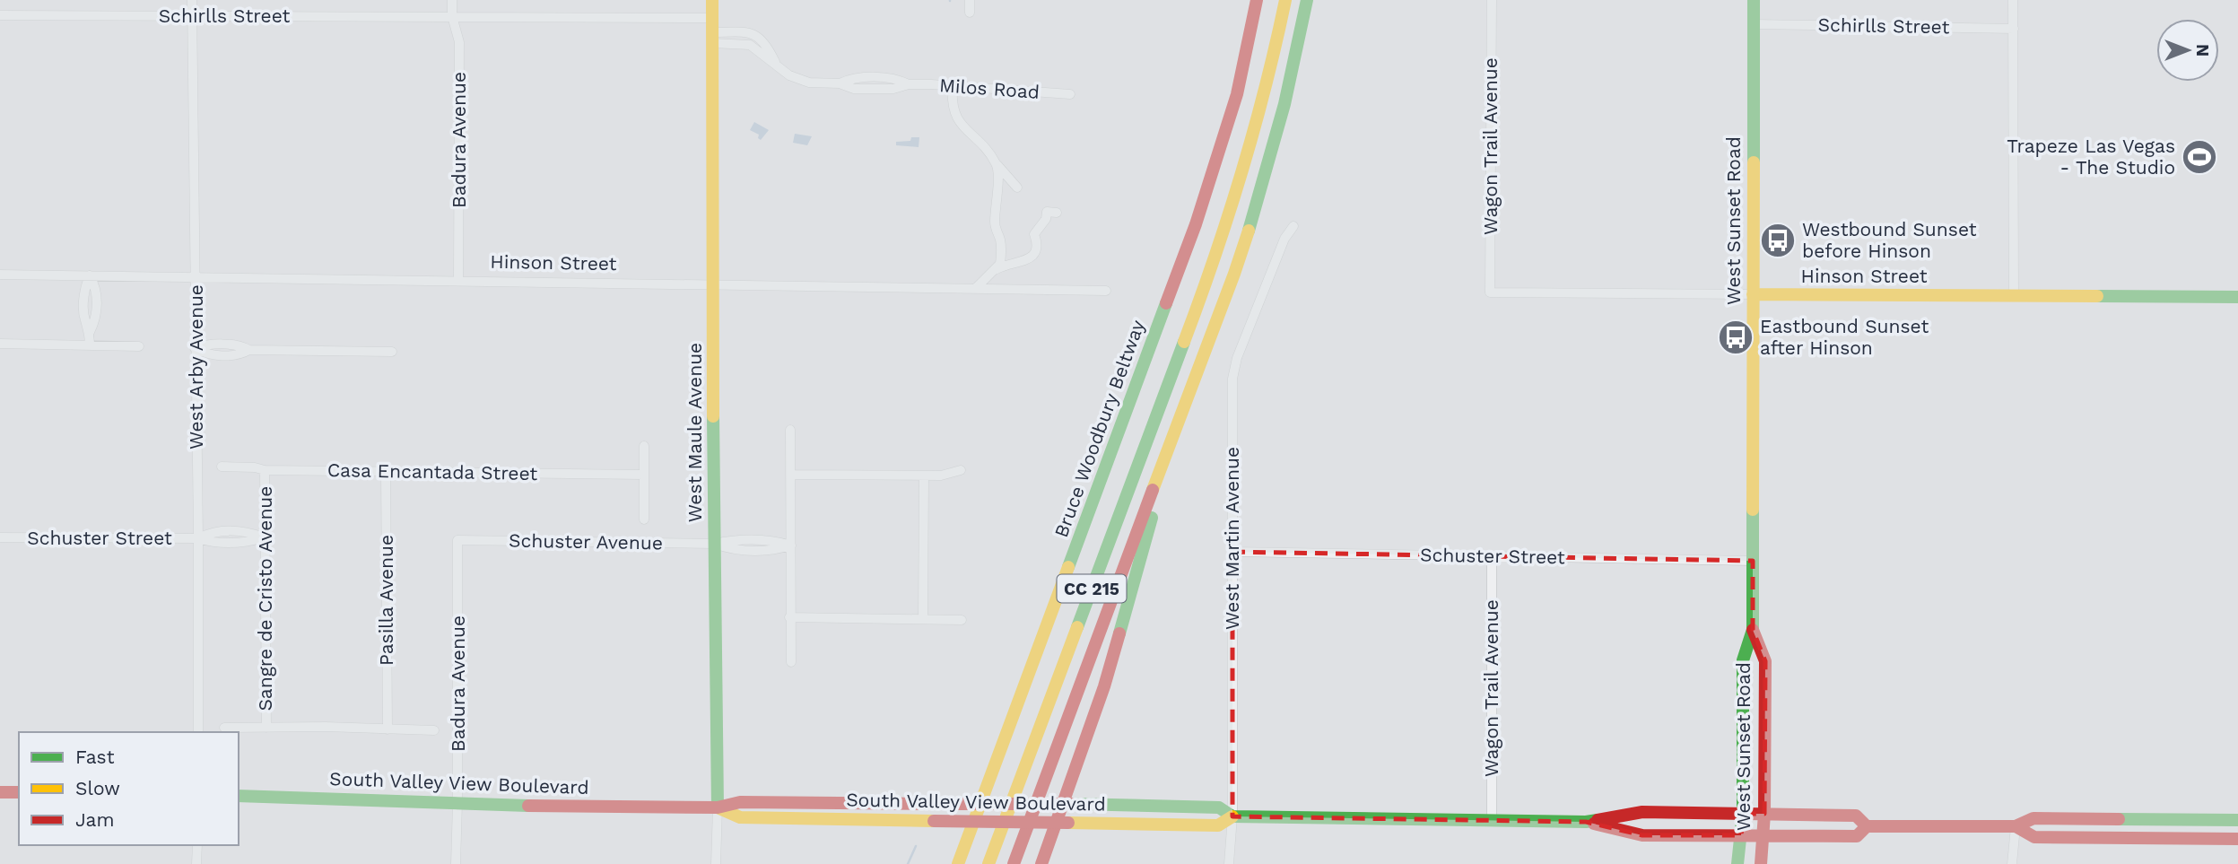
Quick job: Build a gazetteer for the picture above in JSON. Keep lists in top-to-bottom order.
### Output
{
  "streets": {
    "main road": [
      "West Sunset Road",
      "Hinson Street",
      "Bruce Woodbury Beltway",
      "West Maule Avenue",
      "CC 215",
      "South Valley View Boulevard"
    ],
    "street": [
      "Schirlls Street",
      "Milos Road",
      "Badura Avenue",
      "Wagon Trail Avenue",
      "West Arby Avenue",
      "Casa Encantada Street",
      "Schuster Street",
      "West Martin Avenue",
      "Schuster Avenue",
      "Sangre de Cristo Avenue",
      "Pasilla Avenue"
    ]
  },
  "crossings": [
    ["Schirlls Street", "Badura Avenue"],
    ["Schirlls Street", "West Sunset Road"],
    ["Schirlls Street", "West Arby Avenue"],
    ["Schirlls Street", "West Maule Avenue"],
    ["Milos Road", "West Maule Avenue"],
    ["Badura Avenue", "Hinson Street"],
    ["Badura Avenue", "Schuster Avenue"],
    ["Badura Avenue", "South Valley View Boulevard"],
    ["Wagon Trail Avenue", "Hinson Street"],
    ["Wagon Trail Avenue", "Schuster Street"],
    ["Wagon Trail Avenue", "South Valley View Boulevard"],
    ["West Sunset Road", "Hinson Street"],
    ["West Sunset Road", "Schuster Street"],
    ["West Sunset Road", "South Valley View Boulevard"],
    ["Hinson Street", "West Arby Avenue"],
    ["Hinson Street", "West Maule Avenue"],
    ["West Arby Avenue", "Schuster Street"],
    ["West Maule Avenue", "Schuster Avenue"],
    ["West Maule Avenue", "South Valley View Boulevard"],
    ["Casa Encantada Street", "Sangre de Cristo Avenue"],
    ["Casa Encantada Street", "Pasilla Avenue"],
    ["Schuster Street", "West Martin Avenue"],
    ["Schuster Street", "Sangre de Cristo Avenue"],
    ["West Martin Avenue", "South Valley View Boulevard"]
  ],
  "places": {
    "sports": ["Trapeze Las Vegas - The Studio"],
    "bus stop": ["Westbound Sunset before Hinson", "Eastbound Sunset after Hinson"]
  },
  "legend": ["Fast", "Slow", "Jam"],
  "north": "right"
}
